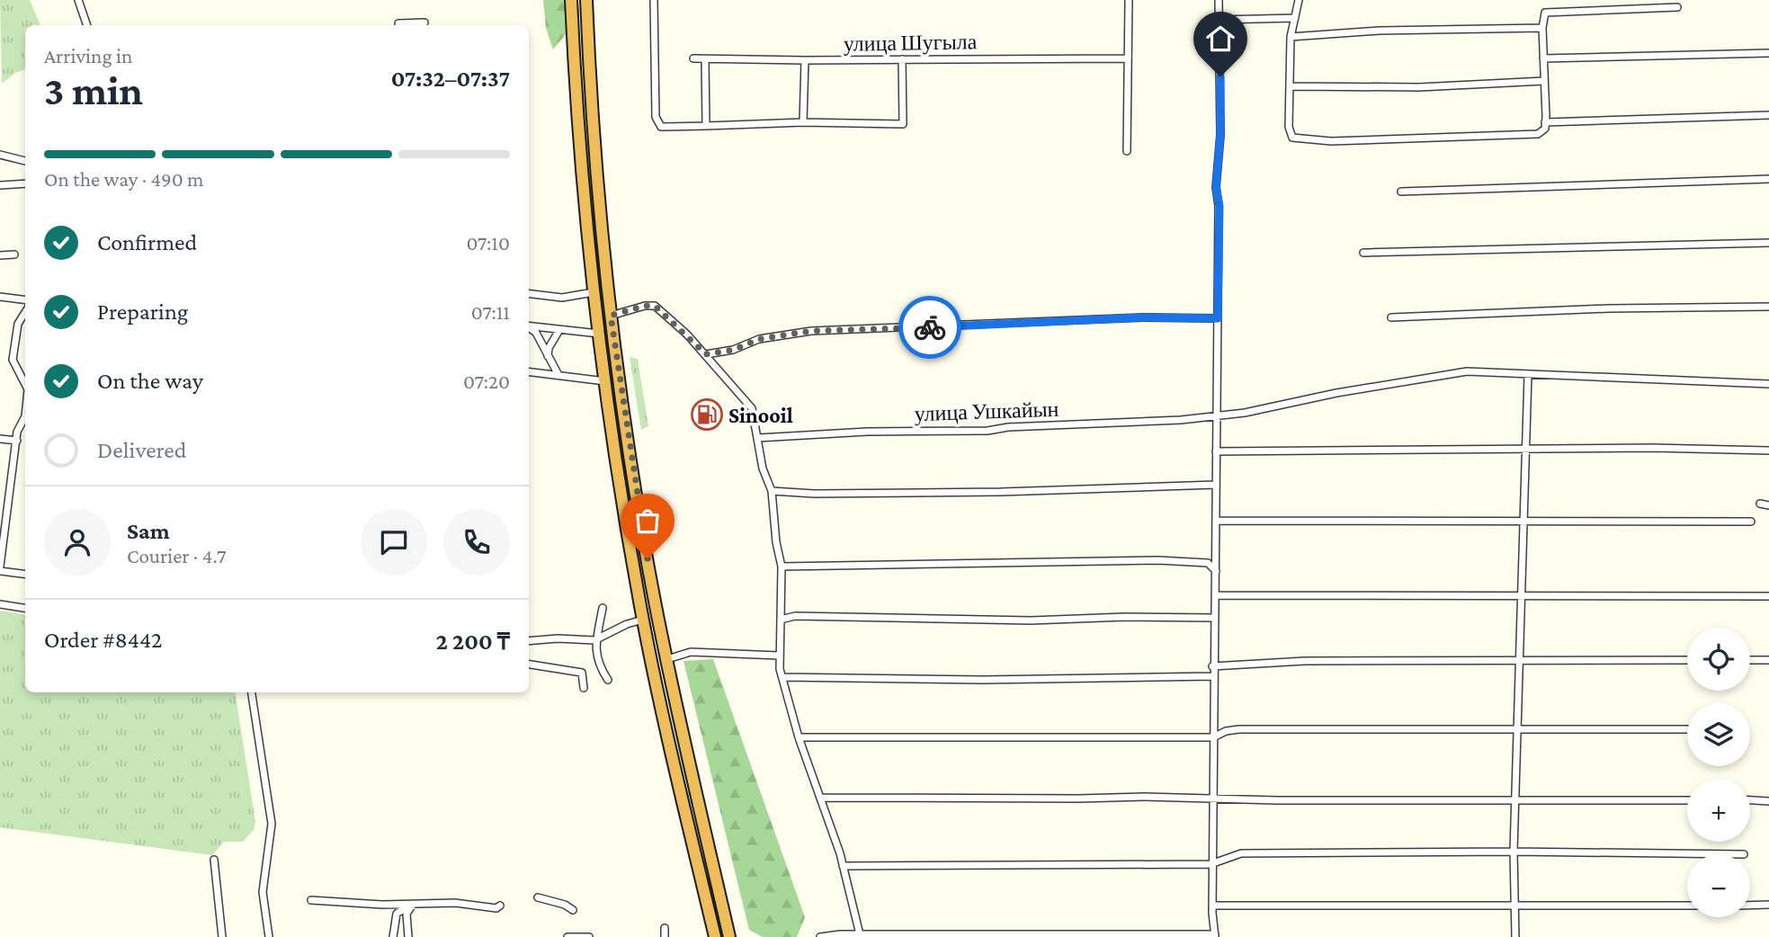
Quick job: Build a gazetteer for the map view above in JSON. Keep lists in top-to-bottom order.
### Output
{
  "streets": {
    "street": ["улица Шугыла", "улица Ушкайын"]
  },
  "places": {
    "fuel station": ["Sinooil"]
  },
  "page": {
    "heading": ["3 min", "Arriving in", "07:32–07:37"],
    "panel": [
      "Sam",
      "Courier · 4.7",
      "Order #8442",
      "2 200 ₸"
    ],
    "bar": "On the way · 490 m",
    "list": [
      ["Confirmed", "07:10"],
      ["Preparing", "07:11"],
      ["On the way", "07:20"],
      "Delivered"
    ],
    "map_buttons": ["+", "−"]
  }
}
